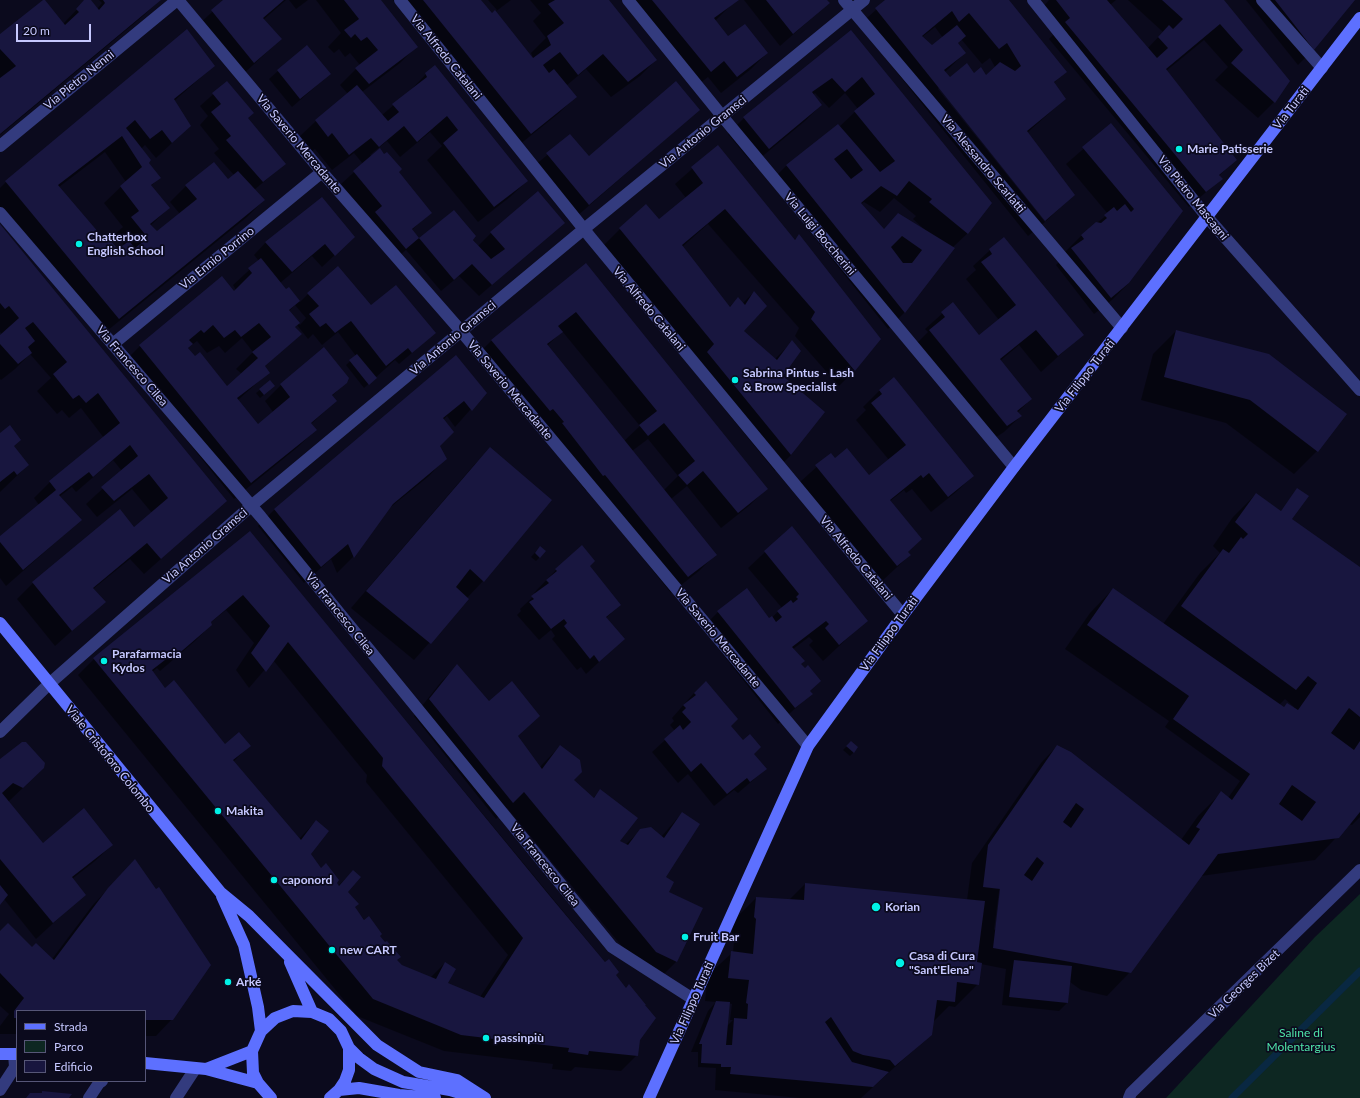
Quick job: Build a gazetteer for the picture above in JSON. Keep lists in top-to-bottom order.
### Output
{
  "streets": {
    "main road": ["Via Turati", "Via Filippo Turati", "Viale Cristoforo Colombo"],
    "street": [
      "Via Alfredo Catalani",
      "Via Pietro Nenni",
      "Via Antonio Gramsci",
      "Via Saverio Mercadante",
      "Via Alessandro Scarlatti",
      "Via Pietro Mascagni",
      "Via Luigi Boccherini",
      "Via Ennio Porrino",
      "Via Francesco Cilea",
      "Via Georges Bizet"
    ]
  },
  "crossings": [
    ["Via Alfredo Catalani", "Via Antonio Gramsci"],
    ["Via Alfredo Catalani", "Via Filippo Turati"],
    ["Via Pietro Nenni", "Via Saverio Mercadante"],
    ["Via Turati", "Via Pietro Mascagni"],
    ["Via Turati", "Via Filippo Turati"],
    ["Via Antonio Gramsci", "Via Saverio Mercadante"],
    ["Via Antonio Gramsci", "Via Alessandro Scarlatti"],
    ["Via Antonio Gramsci", "Via Luigi Boccherini"],
    ["Via Antonio Gramsci", "Via Francesco Cilea"],
    ["Via Antonio Gramsci", "Viale Cristoforo Colombo"],
    ["Via Saverio Mercadante", "Via Ennio Porrino"],
    ["Via Saverio Mercadante", "Via Filippo Turati"],
    ["Via Alessandro Scarlatti", "Via Filippo Turati"],
    ["Via Pietro Mascagni", "Via Filippo Turati"],
    ["Via Luigi Boccherini", "Via Filippo Turati"],
    ["Via Ennio Porrino", "Via Francesco Cilea"],
    ["Via Francesco Cilea", "Via Filippo Turati"]
  ],
  "parks": ["Saline di Molentargius"],
  "places": [
    "Marie Patisserie",
    "Chatterbox English School",
    "Sabrina Pintus - Lash & Brow Specialist",
    "Parafarmacia Kydos",
    "Makita",
    "caponord",
    "Korian",
    "Fruit Bar",
    "new CART",
    "Casa di Cura \"Sant'Elena\"",
    "Arké",
    "passinpiù"
  ],
  "legend": ["Strada", "Parco", "Edificio"],
  "scale_bar": "20 m"
}
